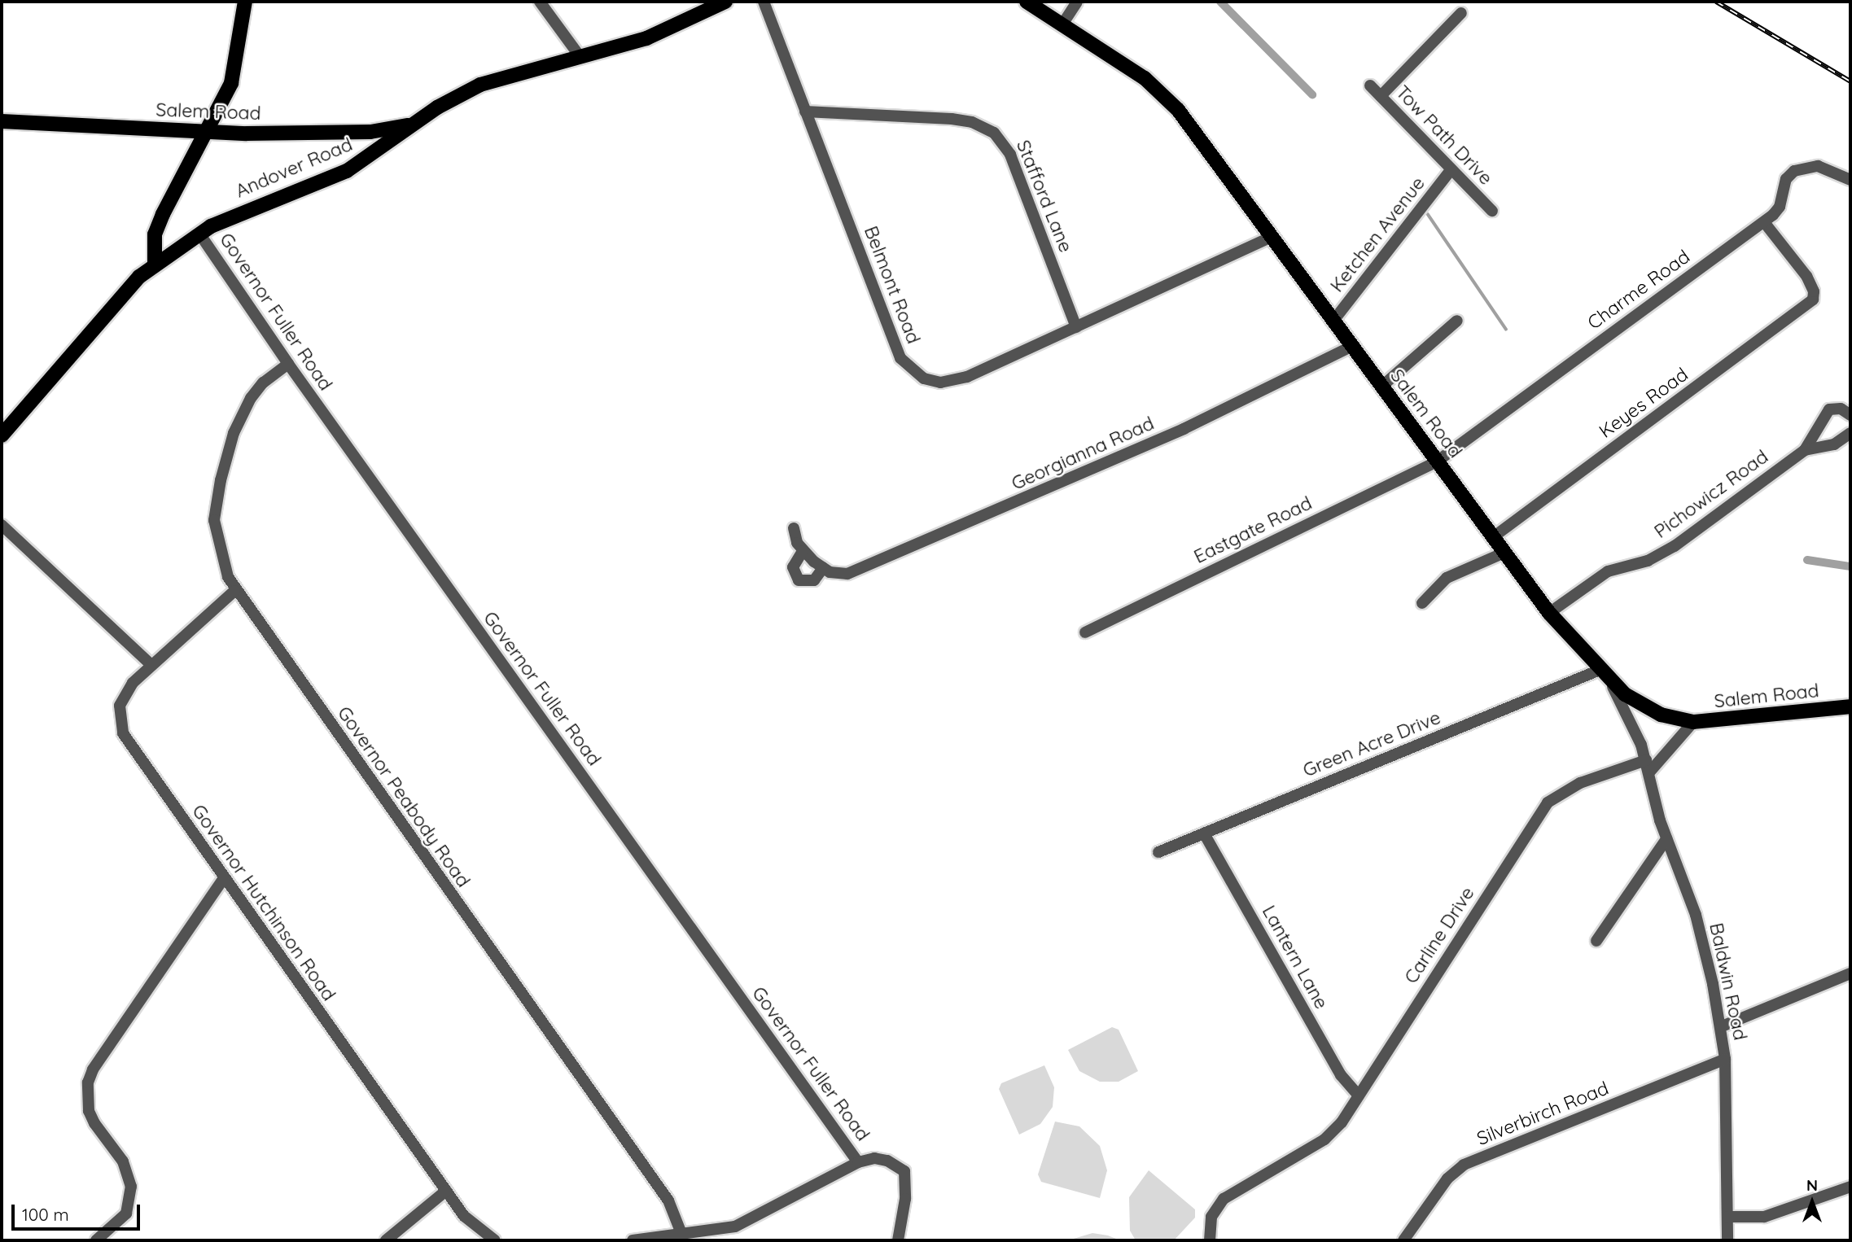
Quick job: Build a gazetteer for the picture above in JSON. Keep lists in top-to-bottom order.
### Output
{
  "streets": {
    "main road": ["Salem Road", "Andover Road"],
    "street": [
      "Tow Path Drive",
      "Stafford Lane",
      "Ketchen Avenue",
      "Belmont Road",
      "Charme Road",
      "Governor Fuller Road",
      "Keyes Road",
      "Georgianna Road",
      "Pichowicz Road",
      "Eastgate Road",
      "Green Acre Drive",
      "Governor Peabody Road",
      "Governor Hutchinson Road",
      "Carline Drive",
      "Lantern Lane",
      "Baldwin Road",
      "Silverbirch Road"
    ]
  },
  "crossings": [
    ["Salem Road", "Andover Road"],
    ["Salem Road", "Ketchen Avenue"],
    ["Salem Road", "Belmont Road"],
    ["Salem Road", "Charme Road"],
    ["Salem Road", "Keyes Road"],
    ["Salem Road", "Georgianna Road"],
    ["Salem Road", "Pichowicz Road"],
    ["Salem Road", "Eastgate Road"],
    ["Salem Road", "Green Acre Drive"],
    ["Salem Road", "Baldwin Road"],
    ["Tow Path Drive", "Ketchen Avenue"],
    ["Andover Road", "Governor Fuller Road"],
    ["Stafford Lane", "Belmont Road"],
    ["Charme Road", "Keyes Road"],
    ["Charme Road", "Eastgate Road"],
    ["Governor Fuller Road", "Governor Peabody Road"],
    ["Green Acre Drive", "Lantern Lane"],
    ["Green Acre Drive", "Baldwin Road"],
    ["Governor Peabody Road", "Governor Hutchinson Road"],
    ["Carline Drive", "Lantern Lane"],
    ["Carline Drive", "Baldwin Road"],
    ["Baldwin Road", "Silverbirch Road"]
  ],
  "scale_bar": "100 m",
  "north": "top"
}
